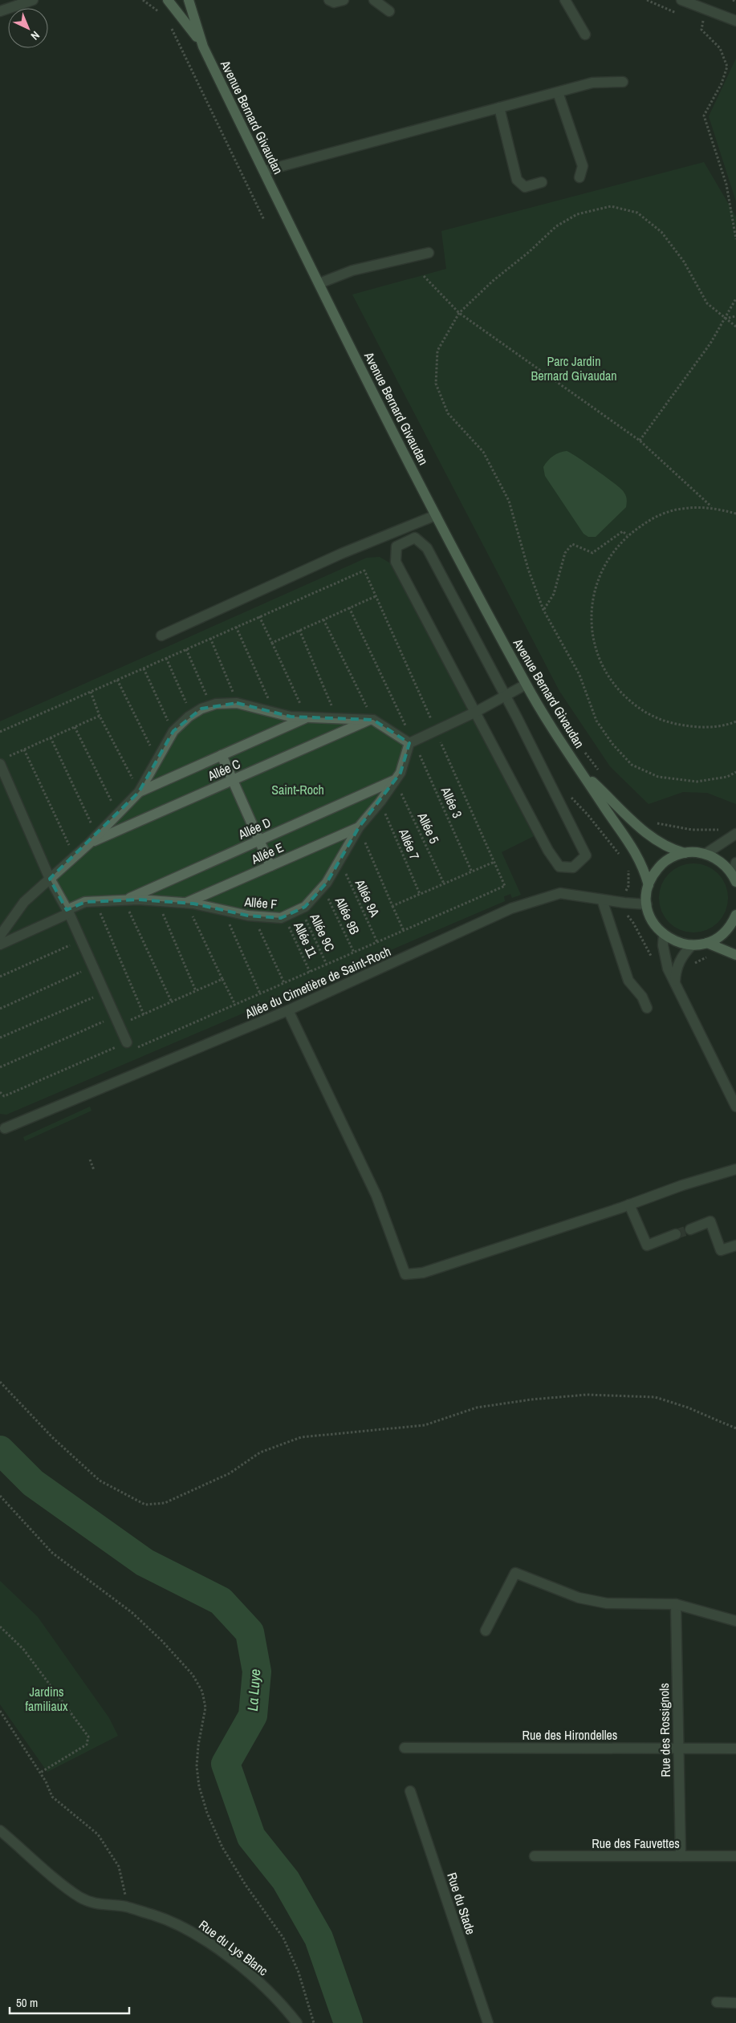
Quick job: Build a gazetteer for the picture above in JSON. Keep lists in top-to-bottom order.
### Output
{
  "streets": {
    "main road": ["Avenue Bernard Givaudan"],
    "street": [
      "Allée C",
      "Allée D",
      "Allée E",
      "Allée F",
      "Allée du Cimetière de Saint-Roch",
      "Rue des Rossignols",
      "Rue des Hirondelles",
      "Rue des Fauvettes",
      "Rue du Stade",
      "Rue du Lys Blanc"
    ],
    "path": [
      "Allée 3",
      "Allée 5",
      "Allée 7",
      "Allée 9A",
      "Allée 9B",
      "Allée 9C",
      "Allée 11"
    ]
  },
  "crossings": [
    ["Allée 3", "Allée F"],
    ["Allée D", "Allée 5"],
    ["Allée D", "Allée F"],
    ["Allée 5", "Allée F"],
    ["Allée 7", "Allée F"],
    ["Allée E", "Allée F"],
    ["Allée 9A", "Allée F"],
    ["Allée F", "Allée 9B"],
    ["Allée F", "Allée 9C"],
    ["Allée F", "Allée 11"],
    ["Rue des Rossignols", "Rue des Hirondelles"],
    ["Rue des Rossignols", "Rue des Fauvettes"]
  ],
  "water": ["La Luye"],
  "parks": ["Parc Jardin Bernard Givaudan", "Saint-Roch", "Jardins familiaux"],
  "scale_bar": "50 m",
  "north": "bottom right"
}
